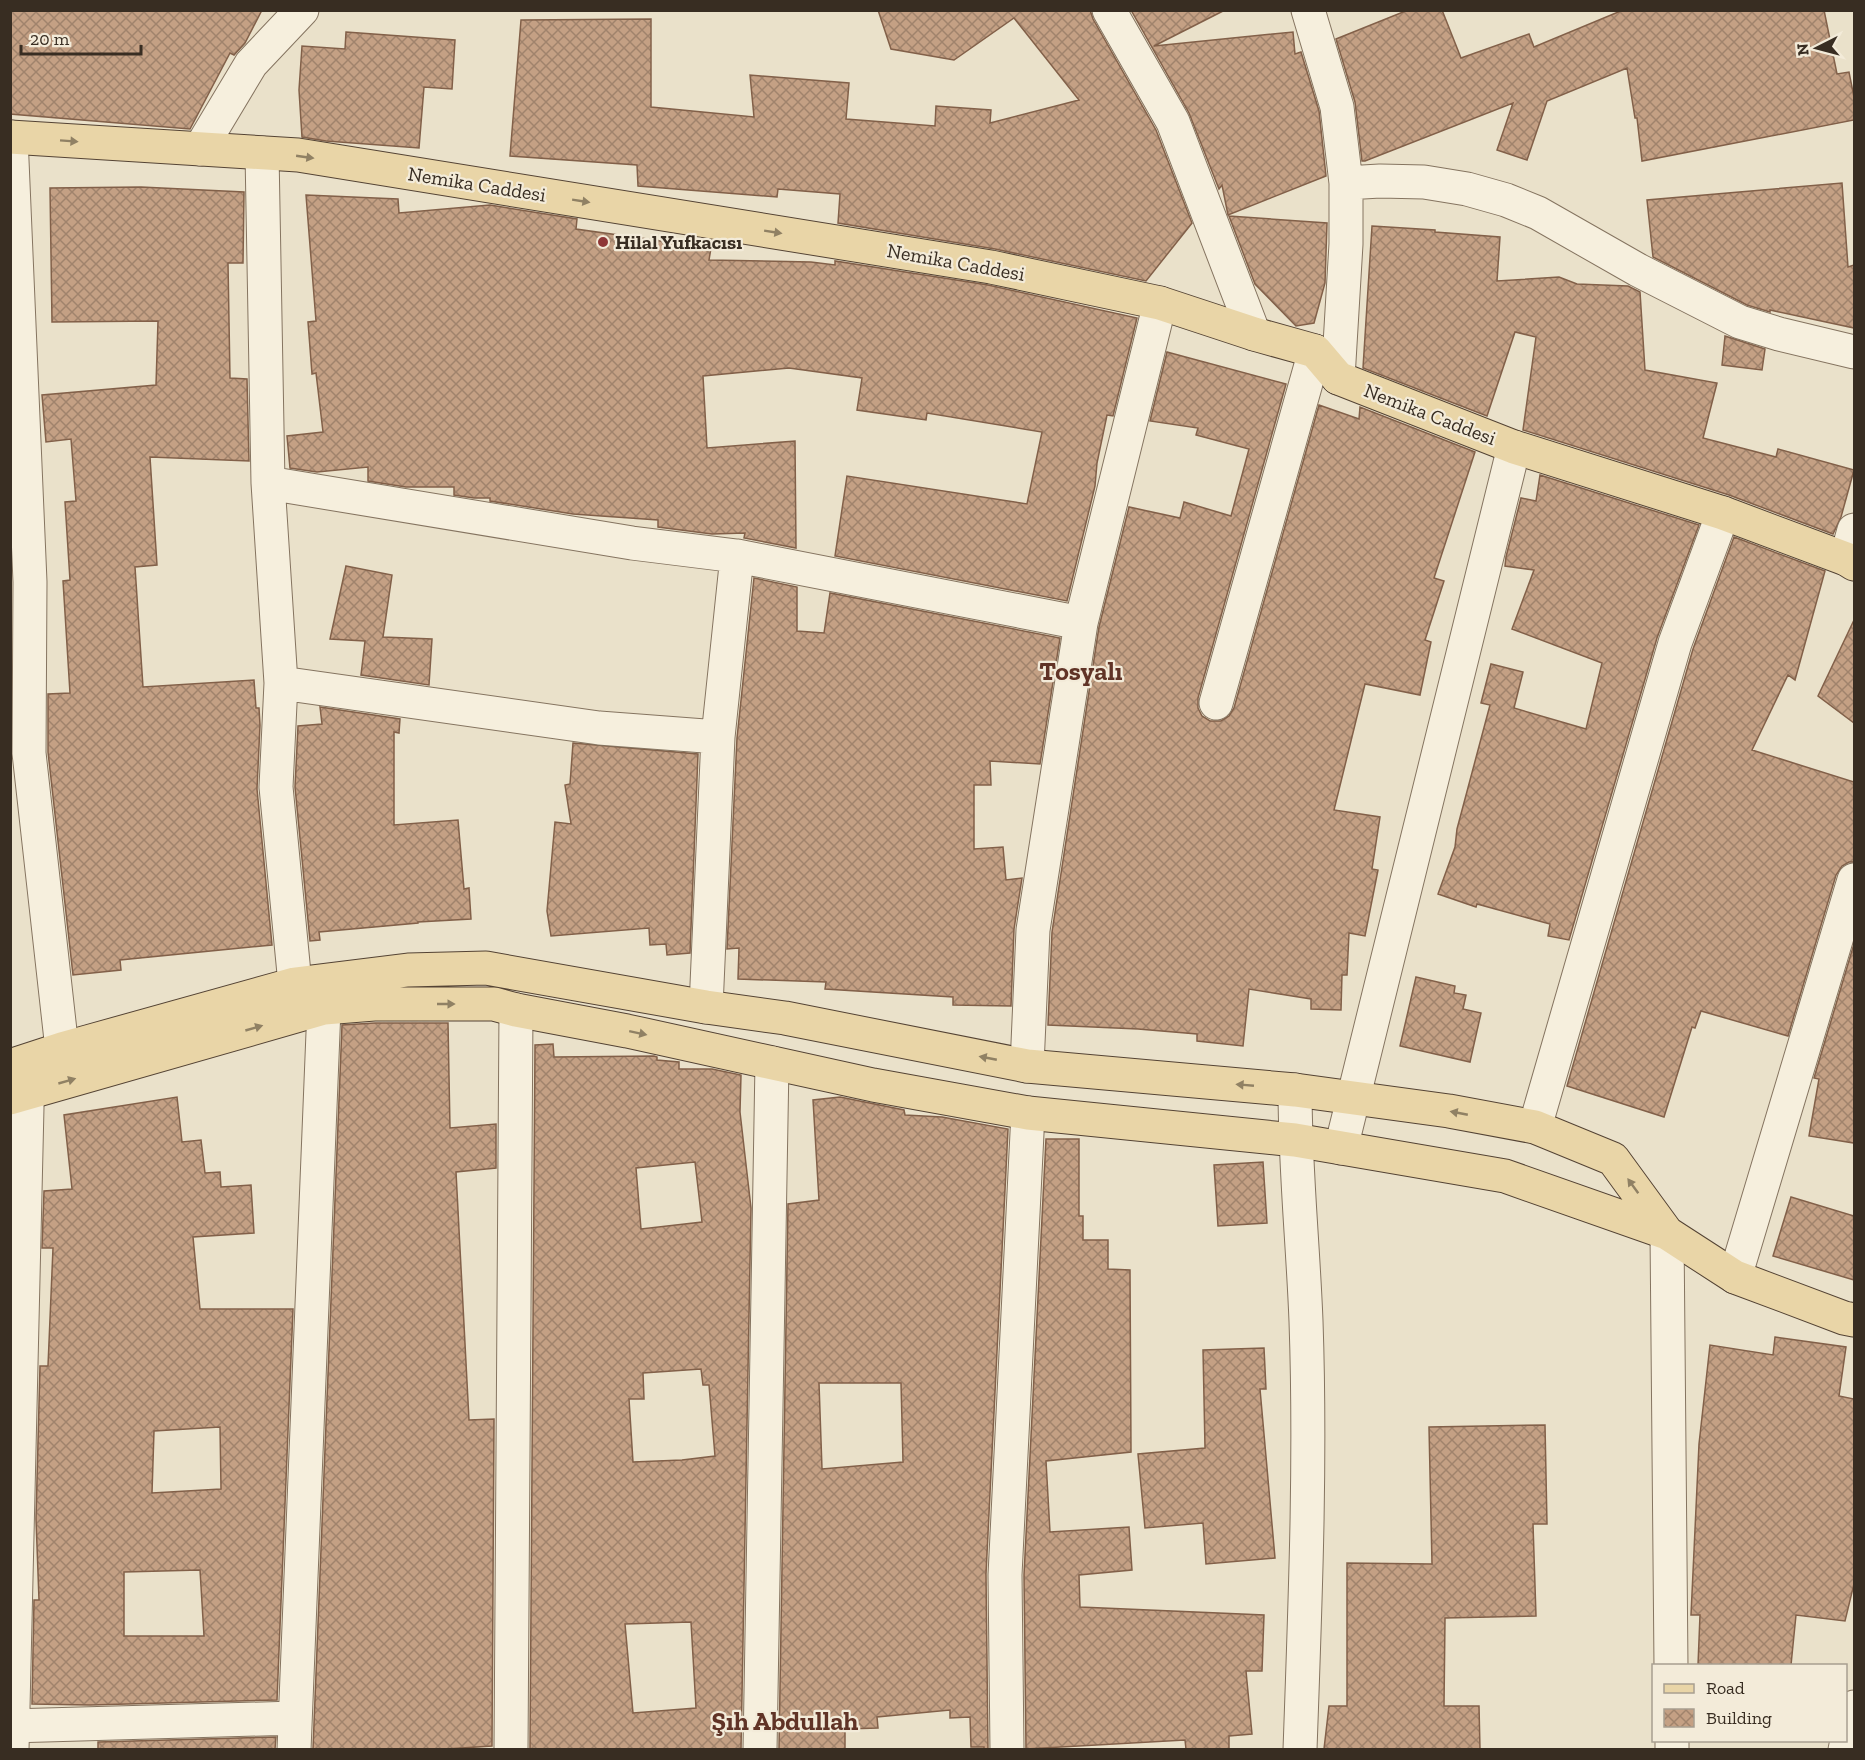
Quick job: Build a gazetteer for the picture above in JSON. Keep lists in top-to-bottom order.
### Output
{
  "streets": {
    "main road": ["Nemika Caddesi"]
  },
  "one_way": ["Nemika Caddesi"],
  "districts": ["Tosyalı", "Şıh Abdullah"],
  "places": ["Hilal Yufkacısı"],
  "legend": ["Road", "Building"],
  "scale_bar": "20 m",
  "north": "left"
}
